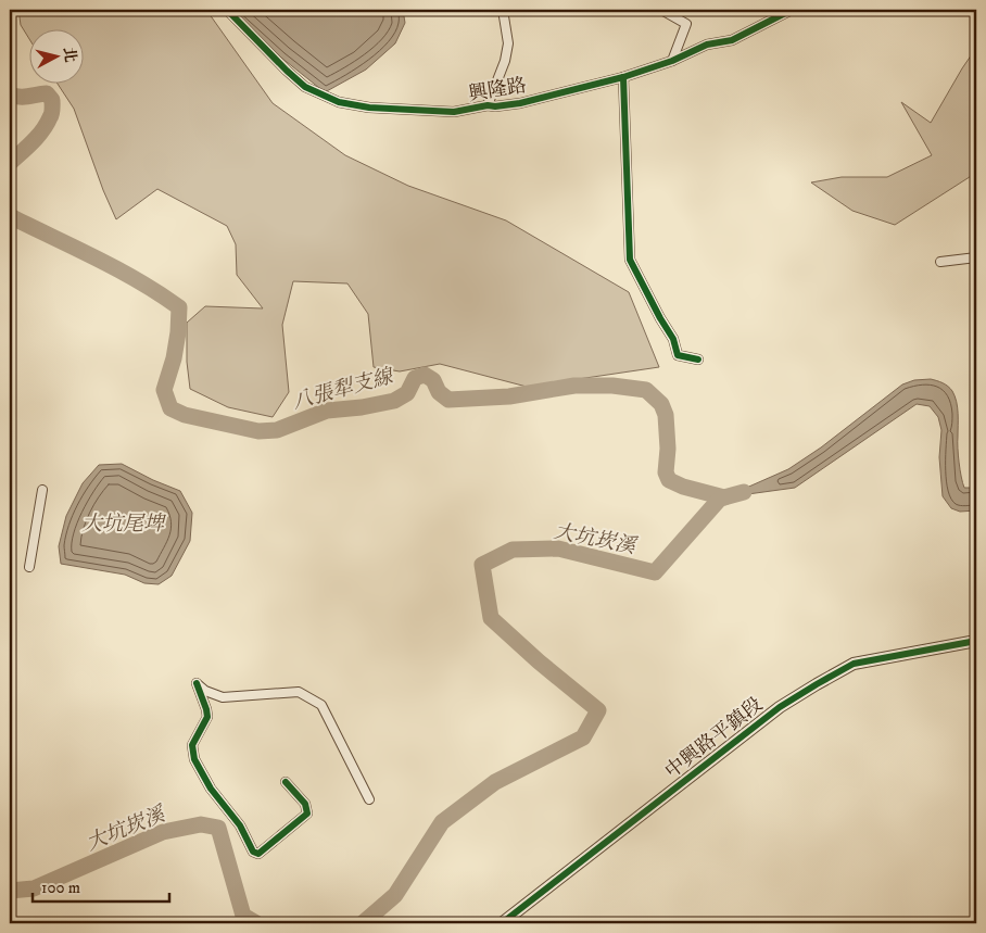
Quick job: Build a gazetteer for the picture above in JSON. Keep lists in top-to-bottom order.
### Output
{
  "streets": {
    "street": ["興隆路", "中興路平鎮段"]
  },
  "water": ["八張犁支線", "大坑尾埤", "大坑崁溪"],
  "scale_bar": "100 m",
  "north": "right"
}
